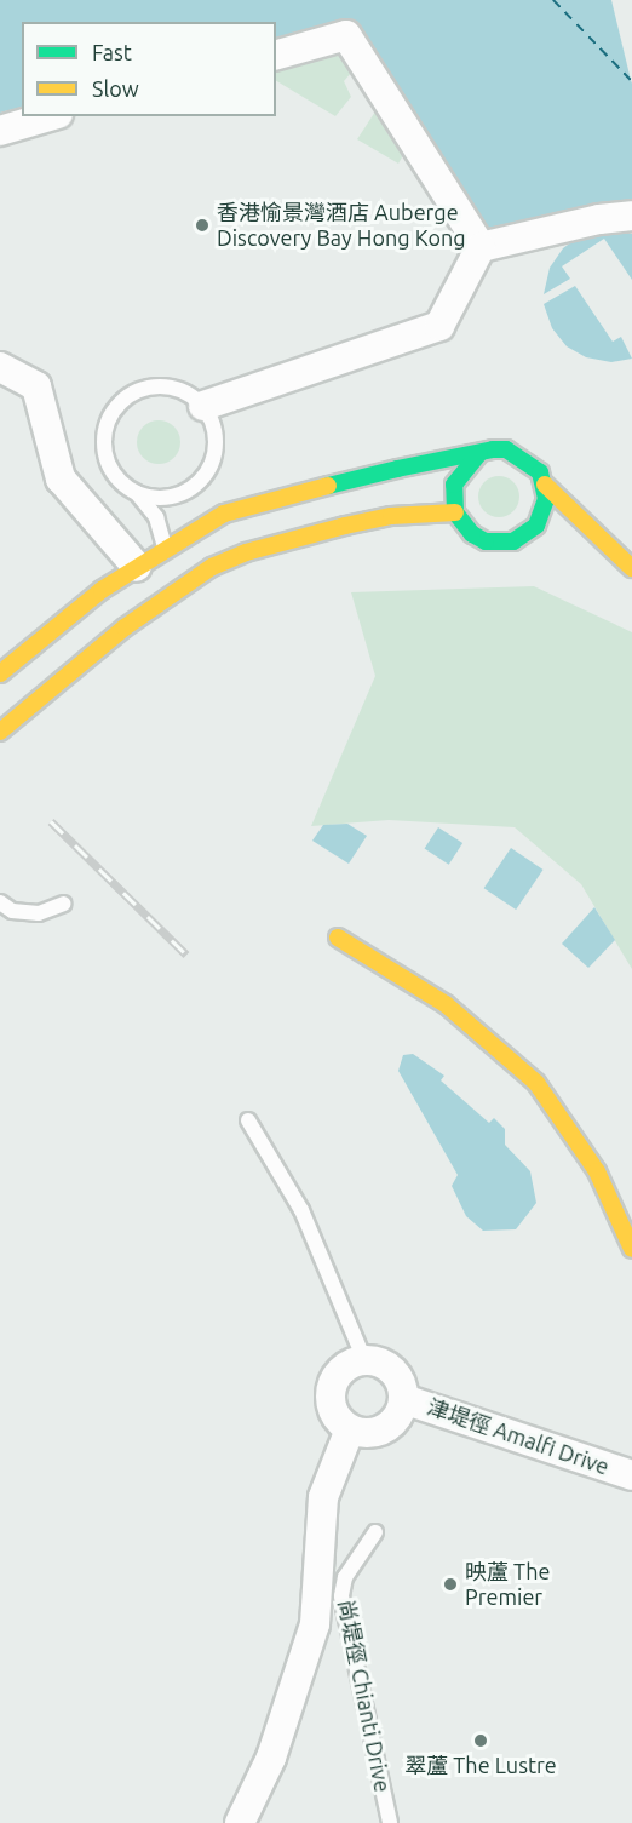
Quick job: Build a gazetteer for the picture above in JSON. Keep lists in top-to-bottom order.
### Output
{
  "streets": {
    "street": ["津堤徑 Amalfi Drive"],
    "lane": ["尚堤徑 Chianti Drive"]
  },
  "places": ["香港愉景灣酒店 Auberge Discovery Bay Hong Kong", "映蘆 The Premier", "翠蘆 The Lustre"],
  "legend": ["Fast", "Slow"]
}
